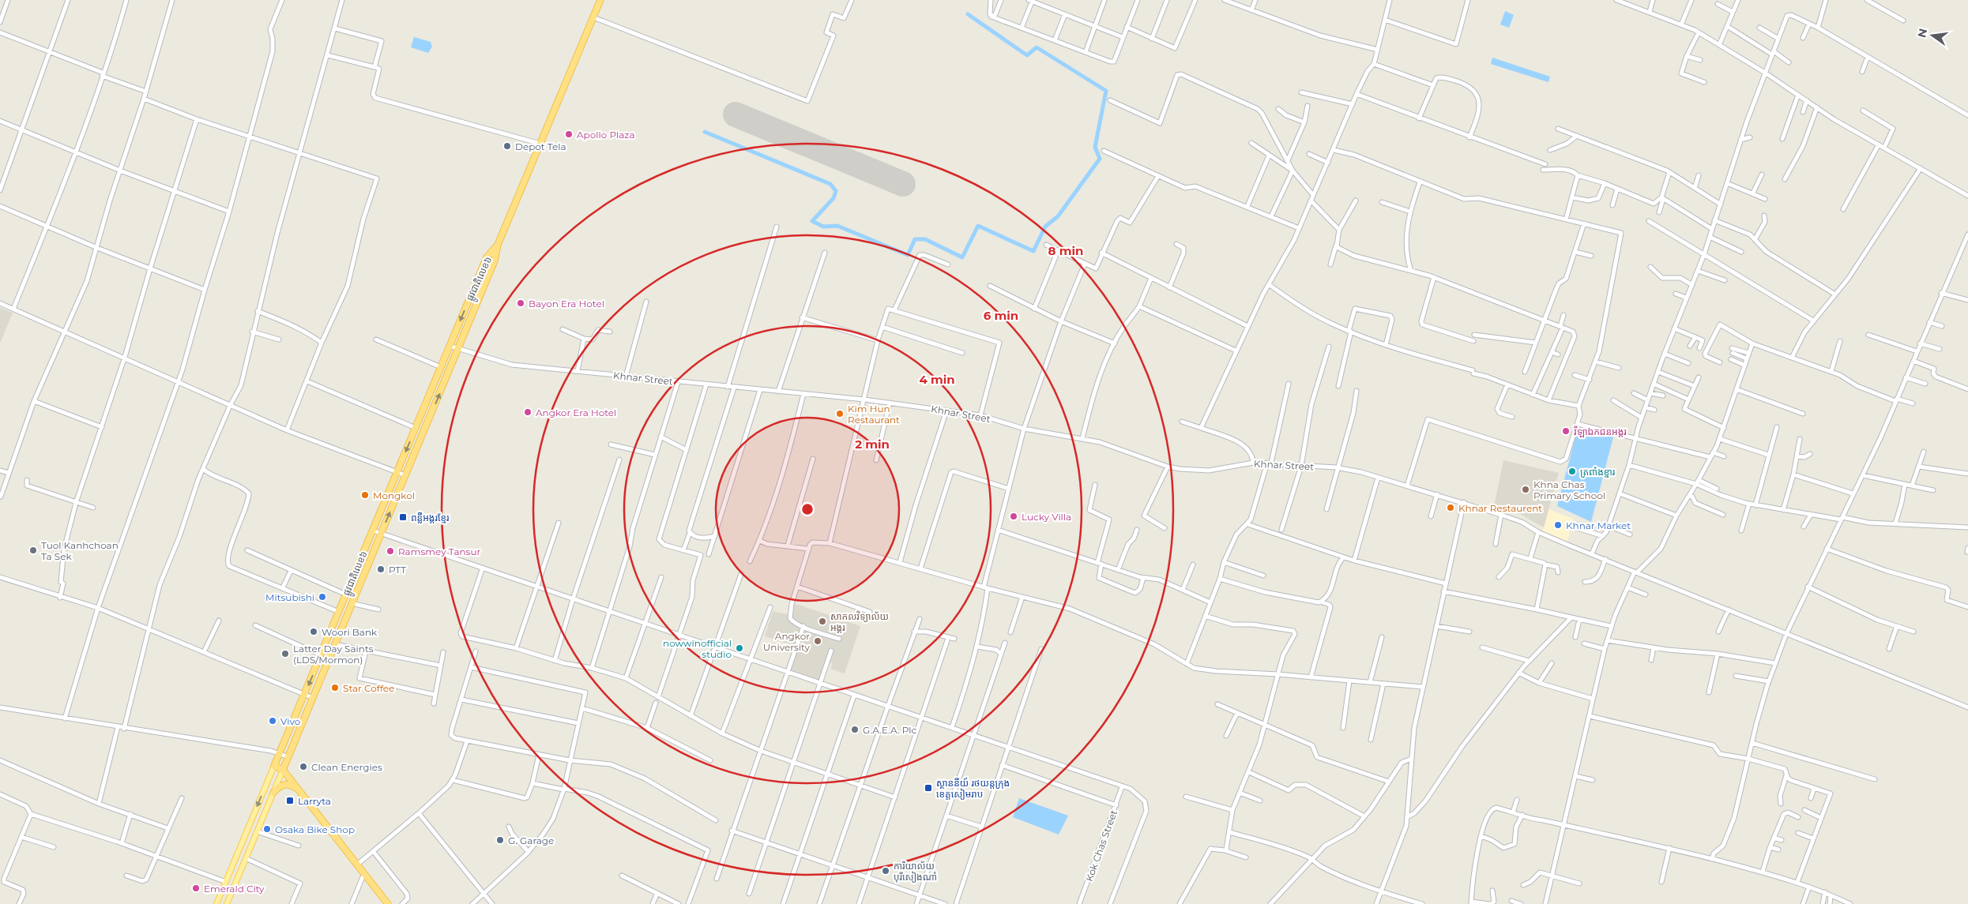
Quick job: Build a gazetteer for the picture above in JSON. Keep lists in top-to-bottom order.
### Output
{
  "streets": {
    "highway": ["ផ្លូវជាតិលេខ៦"],
    "street": ["Khnar Street", "Kok Chas Street"]
  },
  "crossings": [
    ["ផ្លូវជាតិលេខ៦", "Khnar Street"]
  ],
  "places": {
    "other": [
      "Apollo Plaza",
      "Depot Tela",
      "Bayon Era Hotel",
      "Angkor Era Hotel",
      "Kim Hun Restaurant",
      "វីឡាឯកជនអង្គរ",
      "ត្រពាំងខ្នារ",
      "Khna Chas Primary School",
      "Mongkol",
      "Khnar Restaurent",
      "Lucky Villa",
      "Khnar Market",
      "Tuol Kanhchoan Ta Sek",
      "Ramsmey Tansur",
      "PTT",
      "Mitsubishi",
      "សាកលវិទ្យាល័យ អង្គរ",
      "Woori Bank",
      "Angkor University",
      "nowwinofficial studio",
      "Latter Day Saints (LDS/Mormon)",
      "Star Coffee",
      "Vivo",
      "G.A.E.A. Plc",
      "Clean Energies",
      "Osaka Bike Shop",
      "G. Garage",
      "ការិយាល័យ បុរីសៀងណាំ",
      "Emerald City"
    ],
    "transit": ["ពន្លឺអង្គរខ្មែរ", "ស្ថាននីយ៍ រថយន្តក្រុង ខេត្តសៀមរាប", "Larryta"]
  },
  "north": "left",
  "rings": [
    "8 min",
    "6 min",
    "4 min",
    "2 min"
  ]
}
